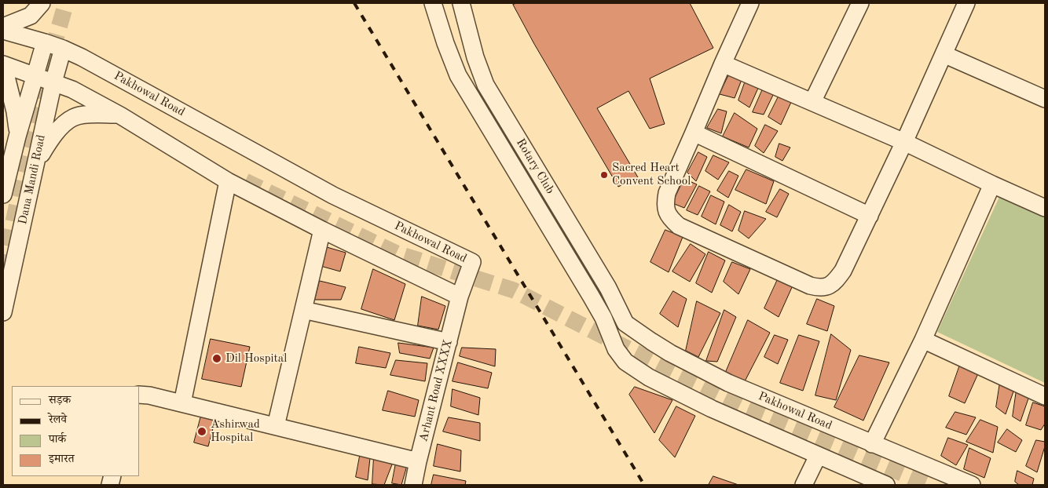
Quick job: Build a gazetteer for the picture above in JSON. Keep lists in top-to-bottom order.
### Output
{
  "streets": {
    "street": [
      "Pakhowal Road",
      "Rotary Club",
      "Dana Mandi Road",
      "Arhant Road XXXX"
    ]
  },
  "crossings": [
    ["Pakhowal Road", "Rotary Club"],
    ["Pakhowal Road", "Dana Mandi Road"],
    ["Pakhowal Road", "Arhant Road XXXX"]
  ],
  "places": ["Sacred Heart Convent School", "Dil Hospital", "Ashirwad Hospital"],
  "legend": [
    "सड़क",
    "रेलवे",
    "पार्क",
    "इमारत"
  ]
}
